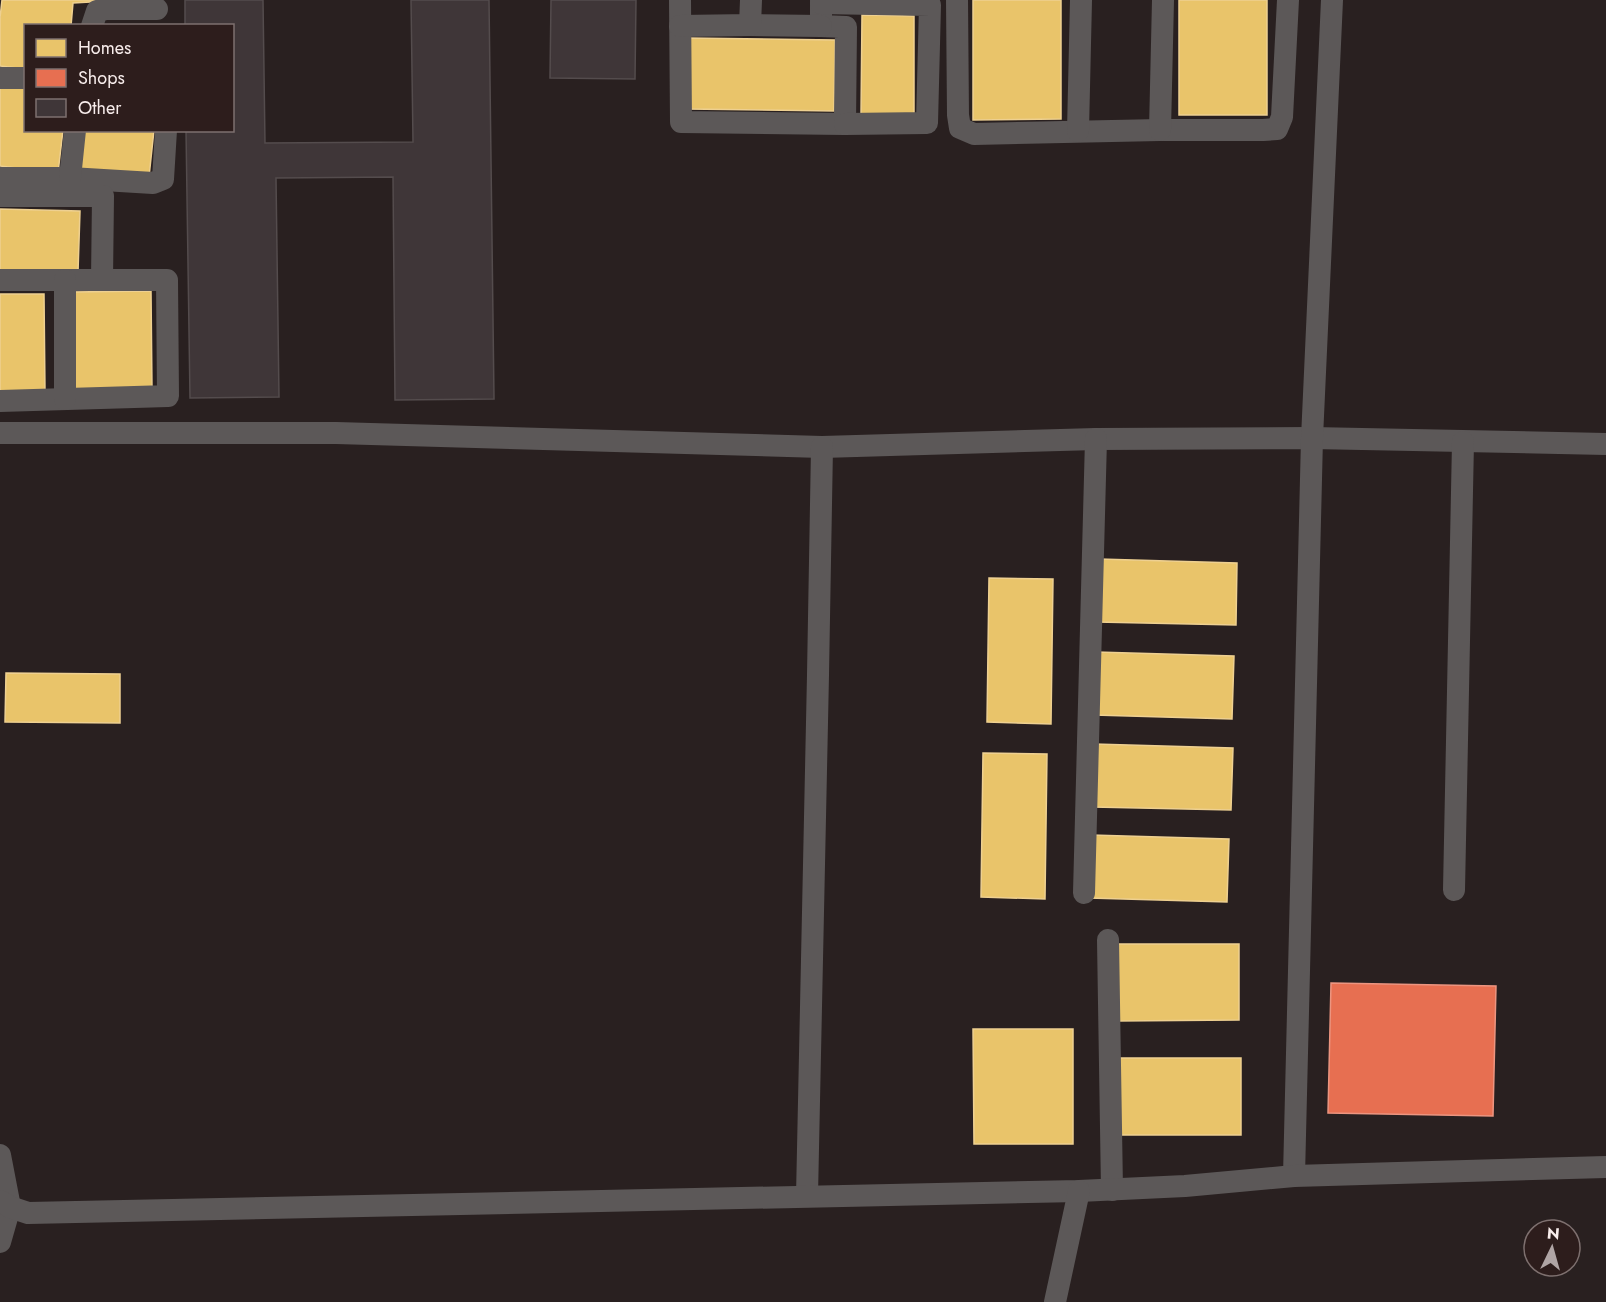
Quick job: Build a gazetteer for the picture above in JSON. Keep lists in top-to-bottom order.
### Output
{
  "legend": ["Homes", "Shops", "Other"],
  "north": "top"
}
